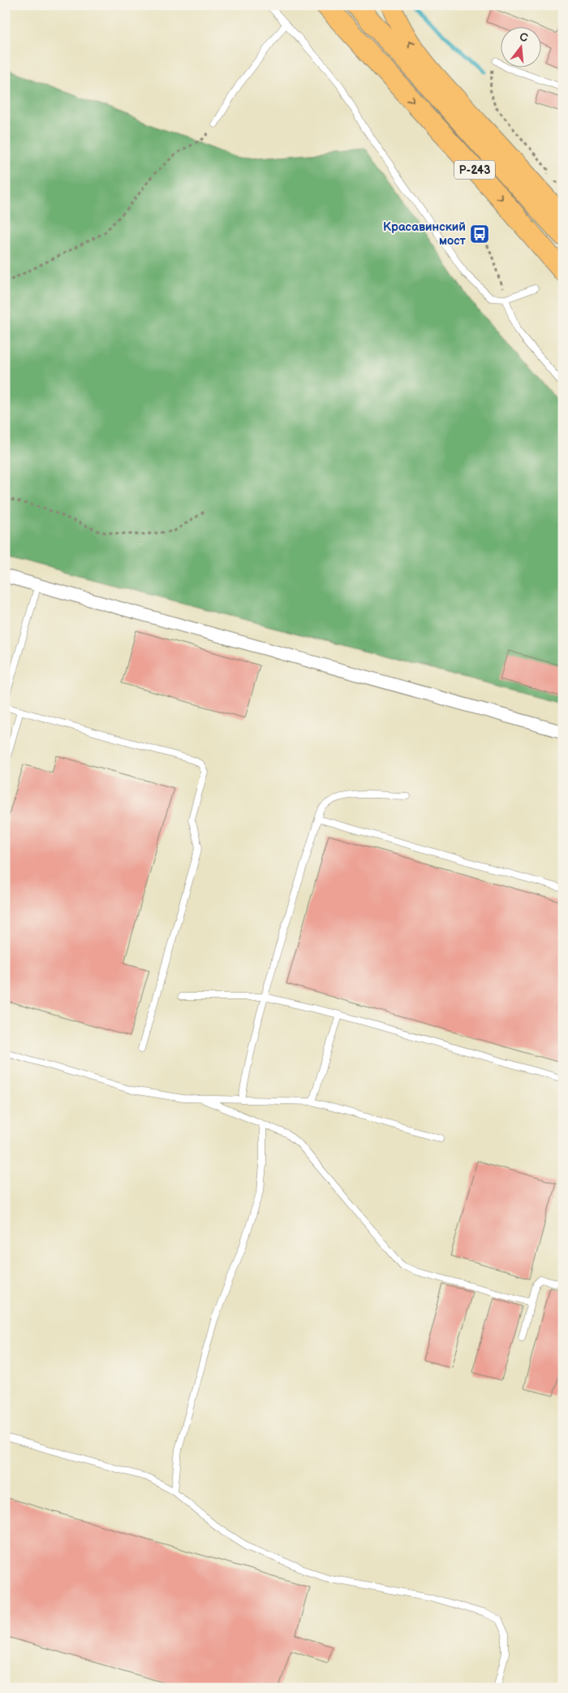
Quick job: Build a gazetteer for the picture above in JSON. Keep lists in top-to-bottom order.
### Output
{
  "streets": {
    "highway": ["Р-243"]
  },
  "places": {
    "bus stop": ["Красавинский мост"]
  },
  "north": "top"
}
